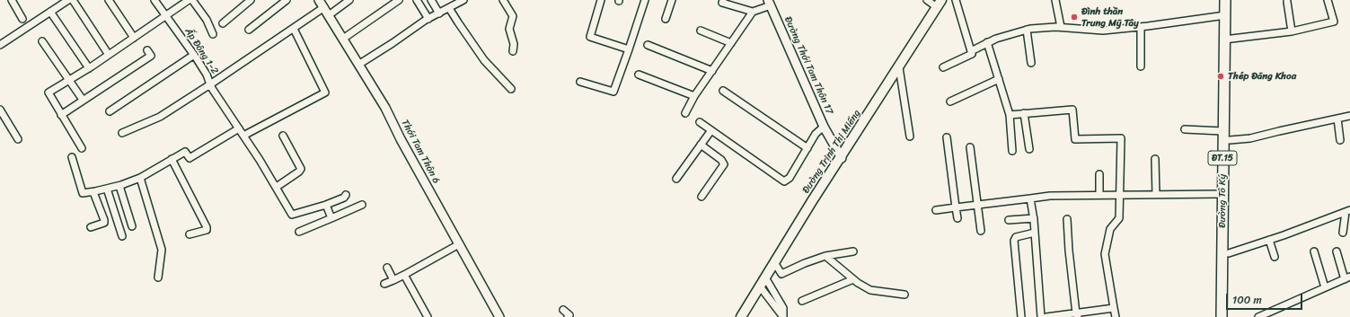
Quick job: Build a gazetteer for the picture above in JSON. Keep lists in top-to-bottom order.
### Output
{
  "streets": {
    "main road": ["Đường Trịnh Thị Miếng", "ĐT.15", "Đường Tô Ký"],
    "street": ["Ấp Đông 1-2", "Đường Thới Tam Thôn 17", "Thới Tam Thôn 6"]
  },
  "crossings": [
    ["Đường Thới Tam Thôn 17", "Đường Trịnh Thị Miếng"]
  ],
  "places": ["Đình thần Trung Mỹ Tây", "Thép Đăng Khoa"],
  "scale_bar": "100 m"
}
